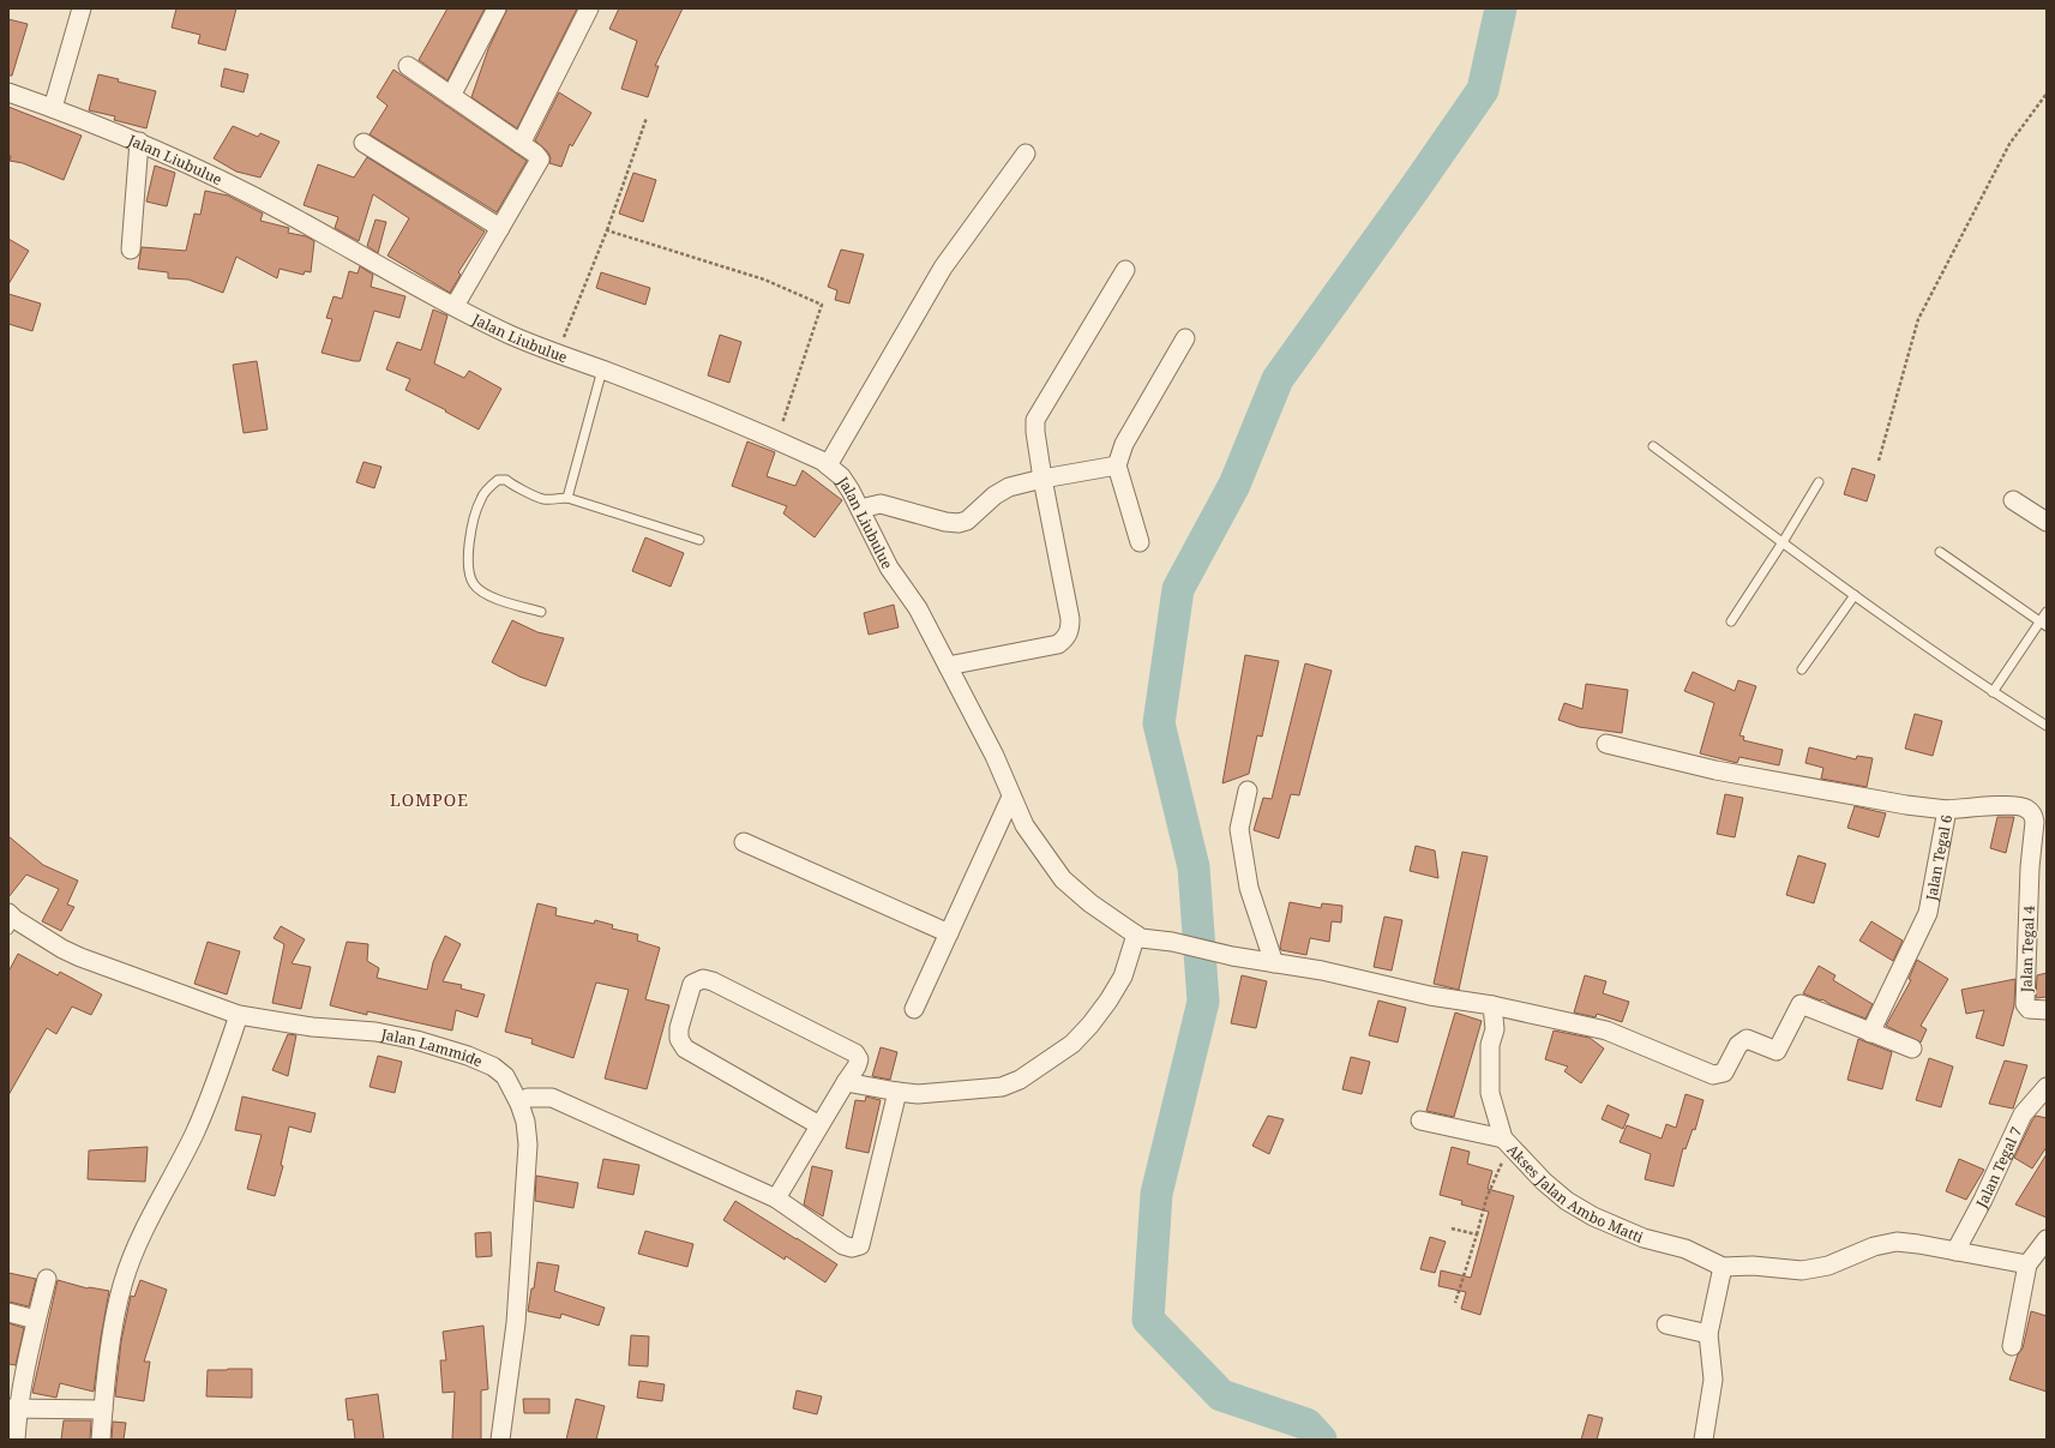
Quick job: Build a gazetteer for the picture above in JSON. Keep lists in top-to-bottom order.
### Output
{
  "streets": {
    "street": [
      "Jalan Liubulue",
      "Jalan Tegal 6",
      "Jalan Tegal 4",
      "Jalan Lammide",
      "Jalan Tegal 7",
      "Akses Jalan Ambo Matti"
    ]
  },
  "crossings": [
    ["Jalan Tegal 6", "Jalan Tegal 4"],
    ["Jalan Tegal 7", "Akses Jalan Ambo Matti"]
  ],
  "districts": ["LOMPOE"]
}
